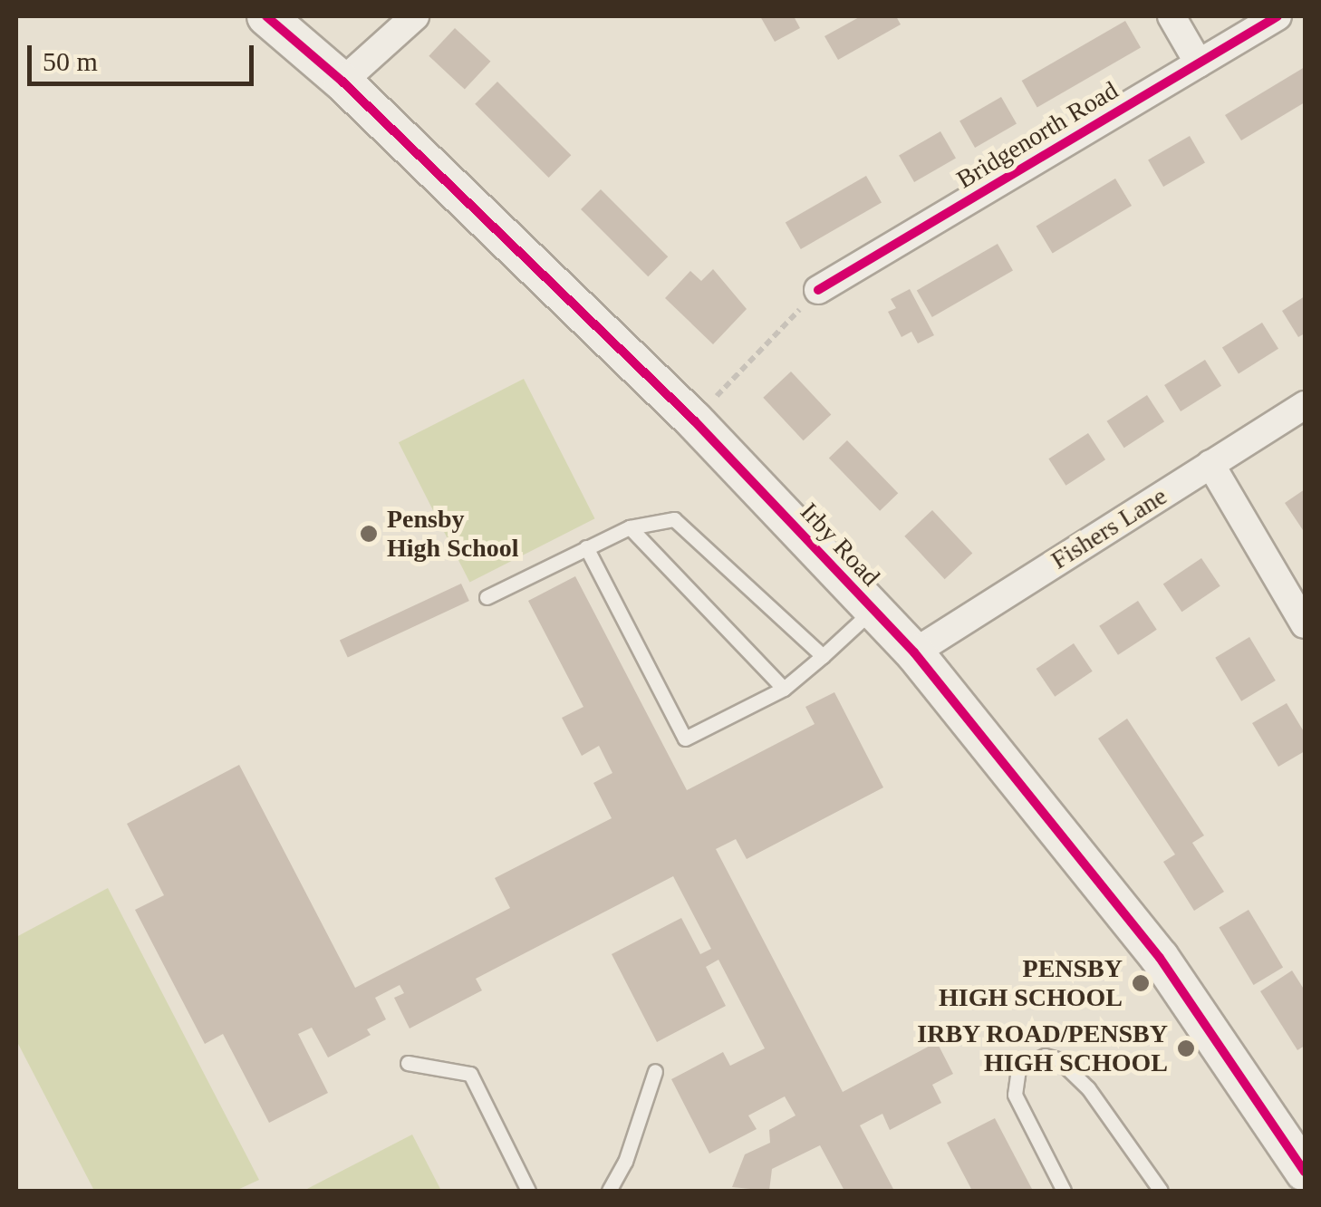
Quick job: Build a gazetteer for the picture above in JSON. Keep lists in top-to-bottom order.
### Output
{
  "streets": {
    "street": ["Bridgenorth Road", "Fishers Lane", "Irby Road"]
  },
  "crossings": [
    ["Fishers Lane", "Irby Road"]
  ],
  "places": ["Pensby High School", "PENSBY HIGH SCHOOL", "IRBY ROAD/PENSBY HIGH SCHOOL"],
  "scale_bar": "50 m"
}
